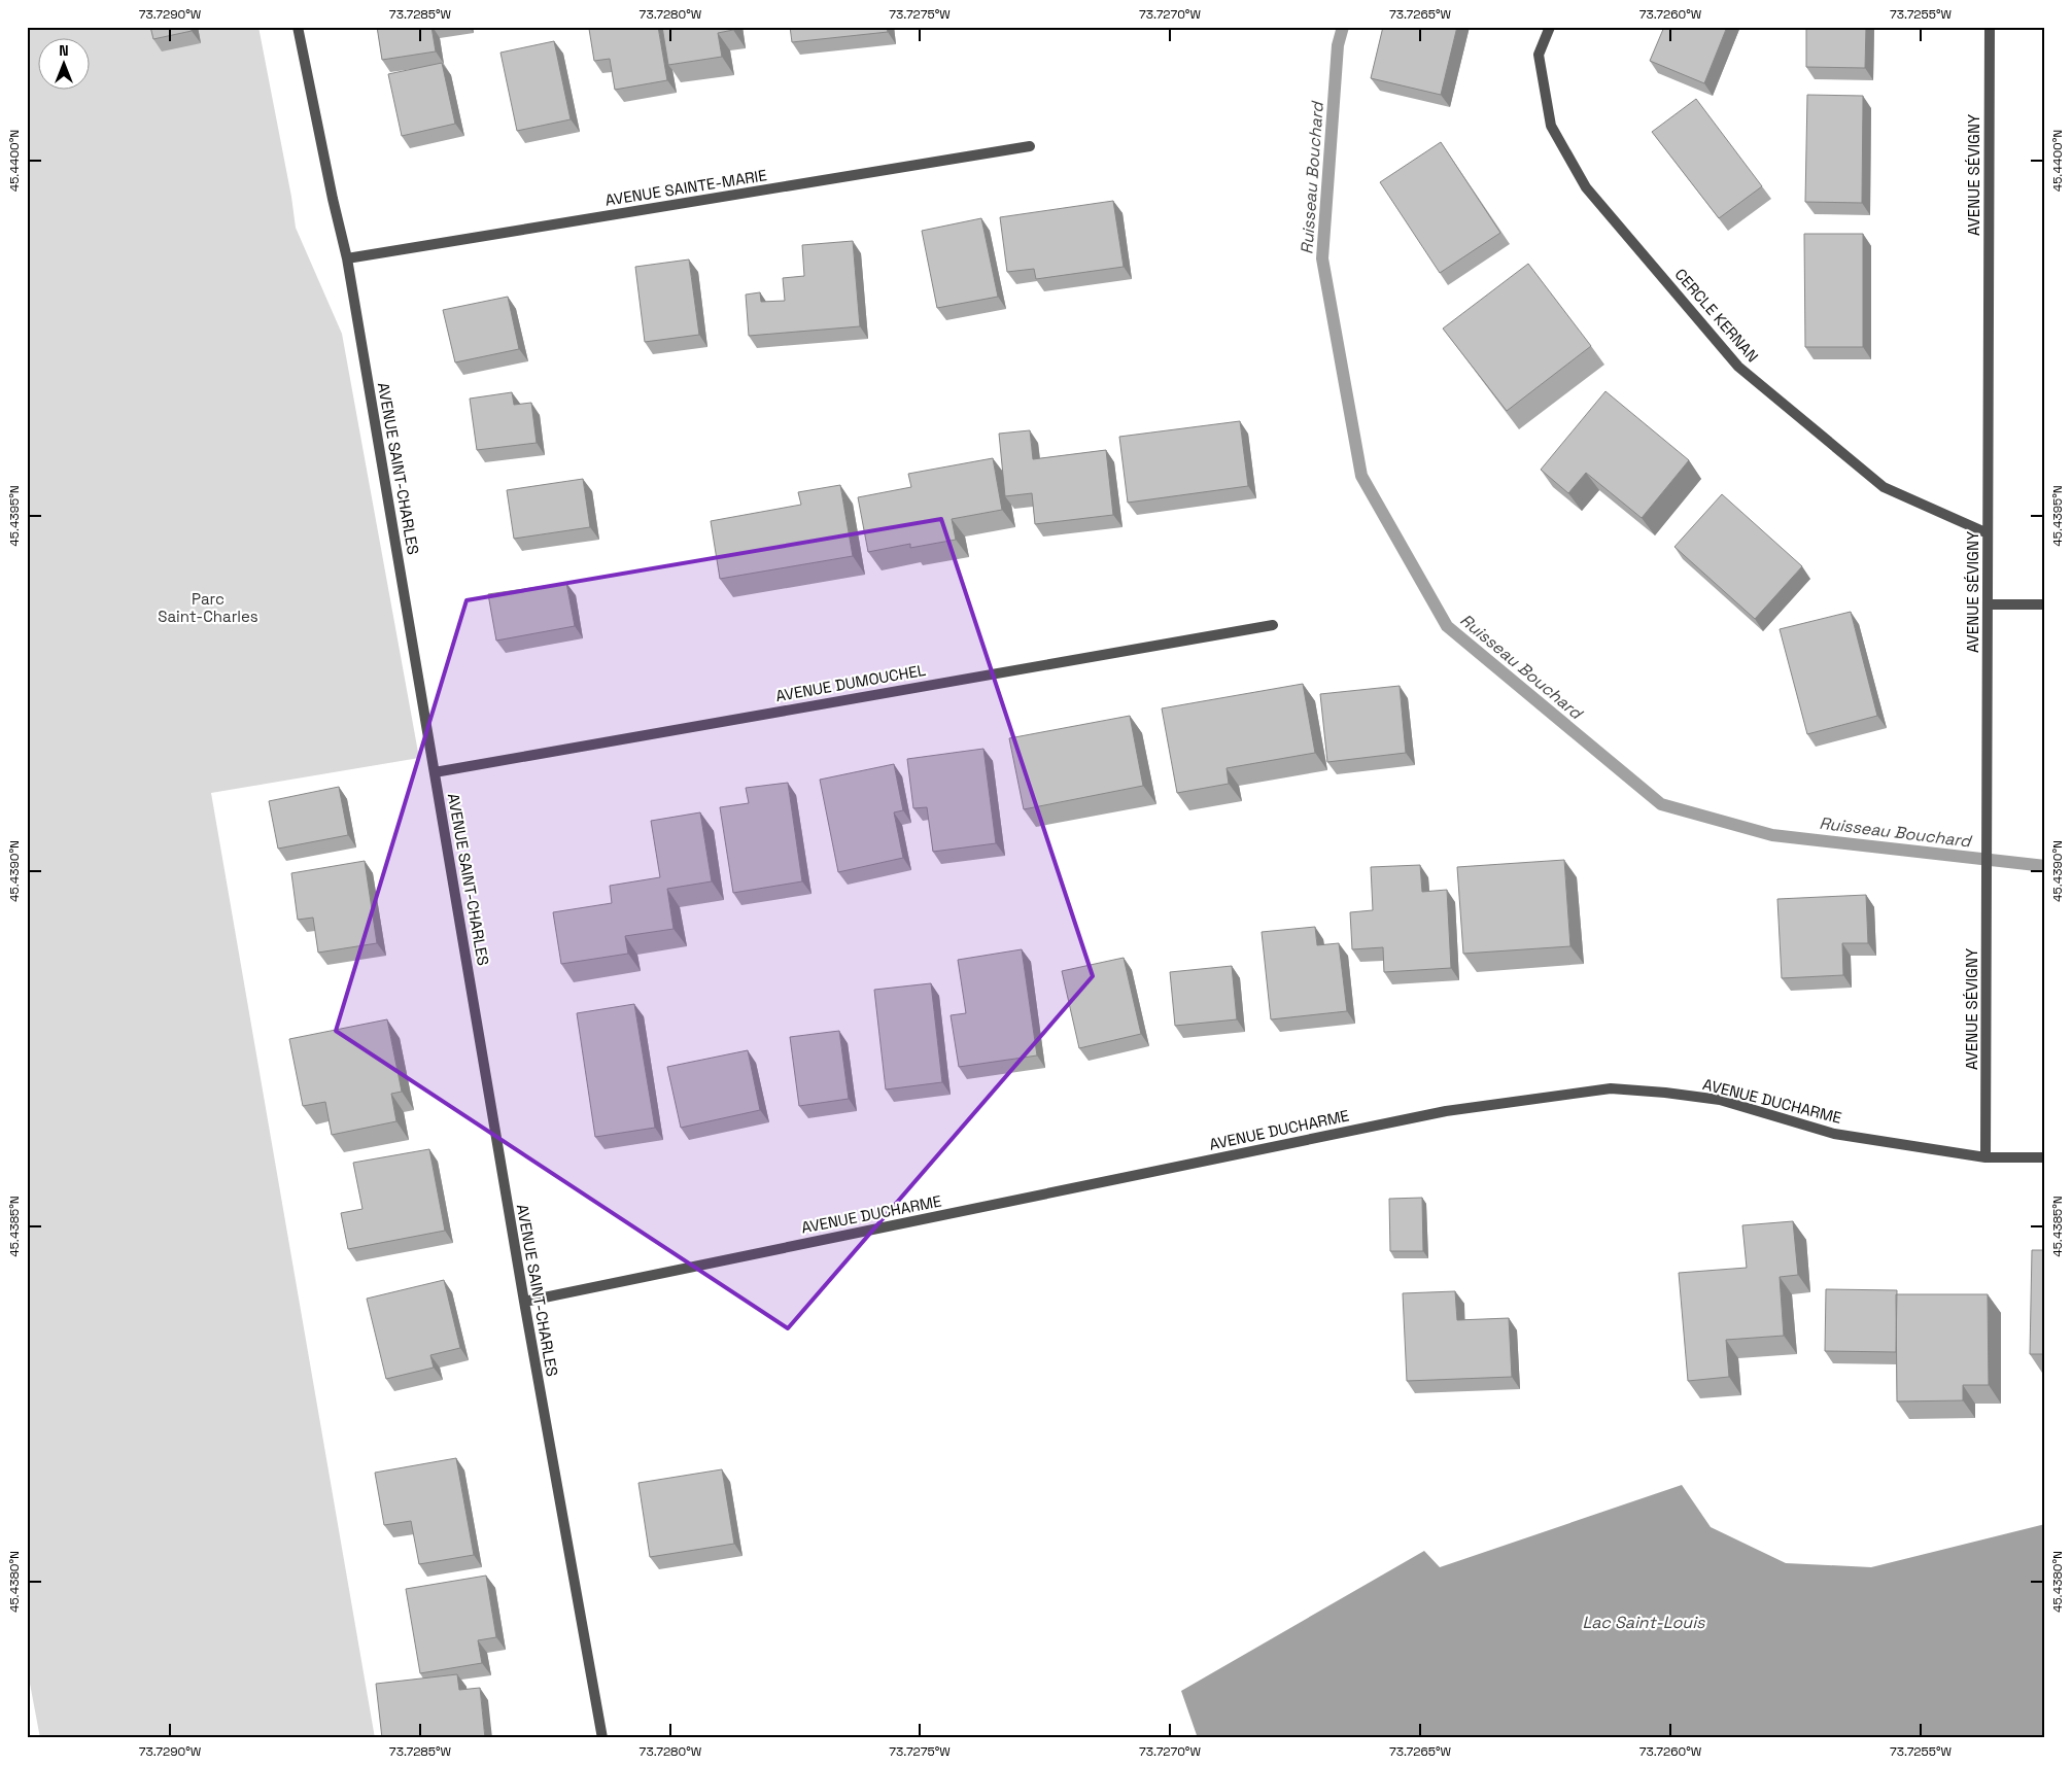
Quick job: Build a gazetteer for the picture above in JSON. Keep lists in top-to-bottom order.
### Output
{
  "streets": {
    "street": [
      "AVENUE SÉVIGNY",
      "AVENUE SAINTE-MARIE",
      "CERCLE KERNAN",
      "AVENUE SAINT-CHARLES",
      "AVENUE DUMOUCHEL",
      "AVENUE DUCHARME"
    ]
  },
  "crossings": [
    ["AVENUE SÉVIGNY", "CERCLE KERNAN"],
    ["AVENUE SÉVIGNY", "AVENUE DUCHARME"],
    ["AVENUE SAINTE-MARIE", "AVENUE SAINT-CHARLES"],
    ["AVENUE SAINT-CHARLES", "AVENUE DUMOUCHEL"],
    ["AVENUE SAINT-CHARLES", "AVENUE DUCHARME"]
  ],
  "water": ["Ruisseau Bouchard", "Lac Saint-Louis"],
  "parks": ["Parc Saint-Charles"],
  "north": "top",
  "coordinates": [
    "73.7290°W",
    "73.7285°W",
    "73.7280°W",
    "73.7275°W",
    "73.7270°W",
    "73.7265°W",
    "73.7260°W",
    "73.7255°W",
    "45.4400°N",
    "45.4395°N",
    "45.4390°N",
    "45.4385°N",
    "45.4380°N"
  ]
}
